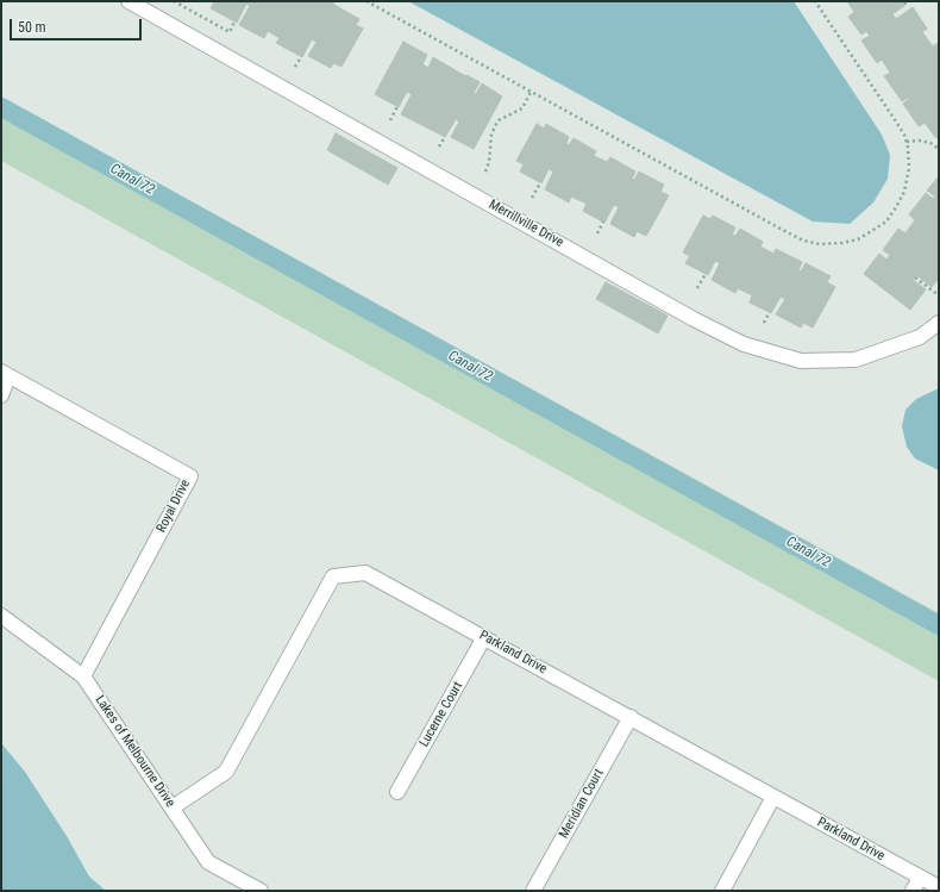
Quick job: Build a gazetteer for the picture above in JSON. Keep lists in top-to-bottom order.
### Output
{
  "streets": {
    "street": [
      "Merrillville Drive",
      "Royal Drive",
      "Parkland Drive",
      "Lucerne Court",
      "Lakes of Melbourne Drive",
      "Meridian Court"
    ]
  },
  "crossings": [
    ["Royal Drive", "Lakes of Melbourne Drive"],
    ["Parkland Drive", "Lucerne Court"],
    ["Parkland Drive", "Lakes of Melbourne Drive"],
    ["Parkland Drive", "Meridian Court"]
  ],
  "water": ["Canal 72"],
  "scale_bar": "50 m"
}
